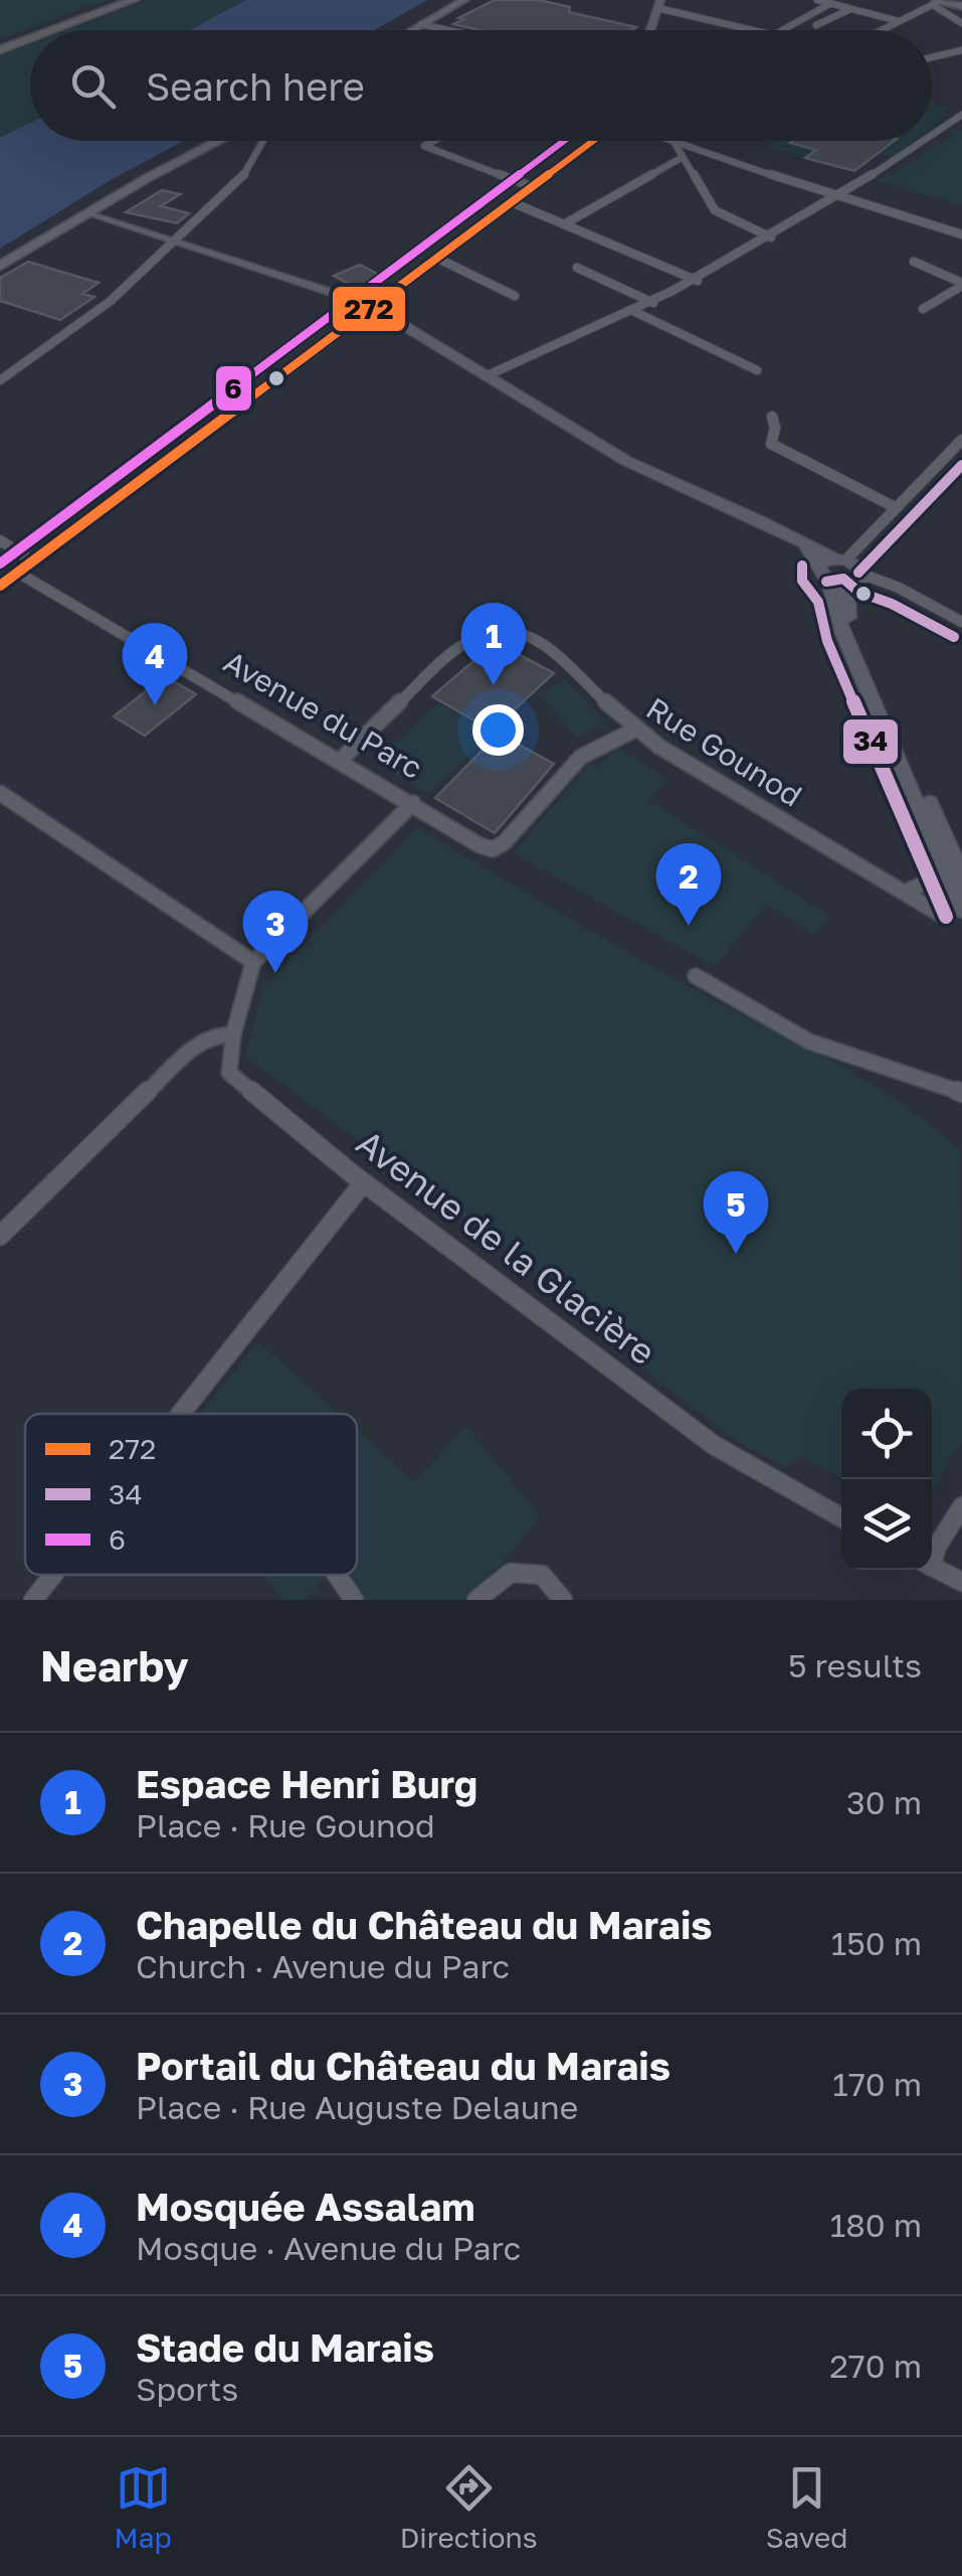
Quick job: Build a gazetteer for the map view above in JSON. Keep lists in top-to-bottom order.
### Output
{
  "streets": {
    "street": ["Avenue du Parc", "Rue Gounod", "Avenue de la Glacière"]
  },
  "crossings": [
    ["Avenue du Parc", "Rue Gounod"]
  ],
  "lines": ["transit line 272", "transit line 6", "transit line 34"],
  "legend": ["272", "34", "6"],
  "page": {
    "search": "Search here",
    "pins": [
      "1",
      "4",
      "2",
      "3",
      "5"
    ],
    "heading": ["Nearby", "5 results"],
    "list": [
      {
        "mark": "1",
        "name": "Espace Henri Burg",
        "note": "Place · Rue Gounod",
        "value": "30 m"
      },
      {
        "mark": "2",
        "name": "Chapelle du Château du Marais",
        "note": "Church · Avenue du Parc",
        "value": "150 m"
      },
      {
        "mark": "3",
        "name": "Portail du Château du Marais",
        "note": "Place · Rue Auguste Delaune",
        "value": "170 m"
      },
      {
        "mark": "4",
        "name": "Mosquée Assalam",
        "note": "Mosque · Avenue du Parc",
        "value": "180 m"
      },
      {
        "mark": "5",
        "name": "Stade du Marais",
        "note": "Sports",
        "value": "270 m"
      }
    ],
    "nav": ["Map", "Directions", "Saved"]
  }
}
